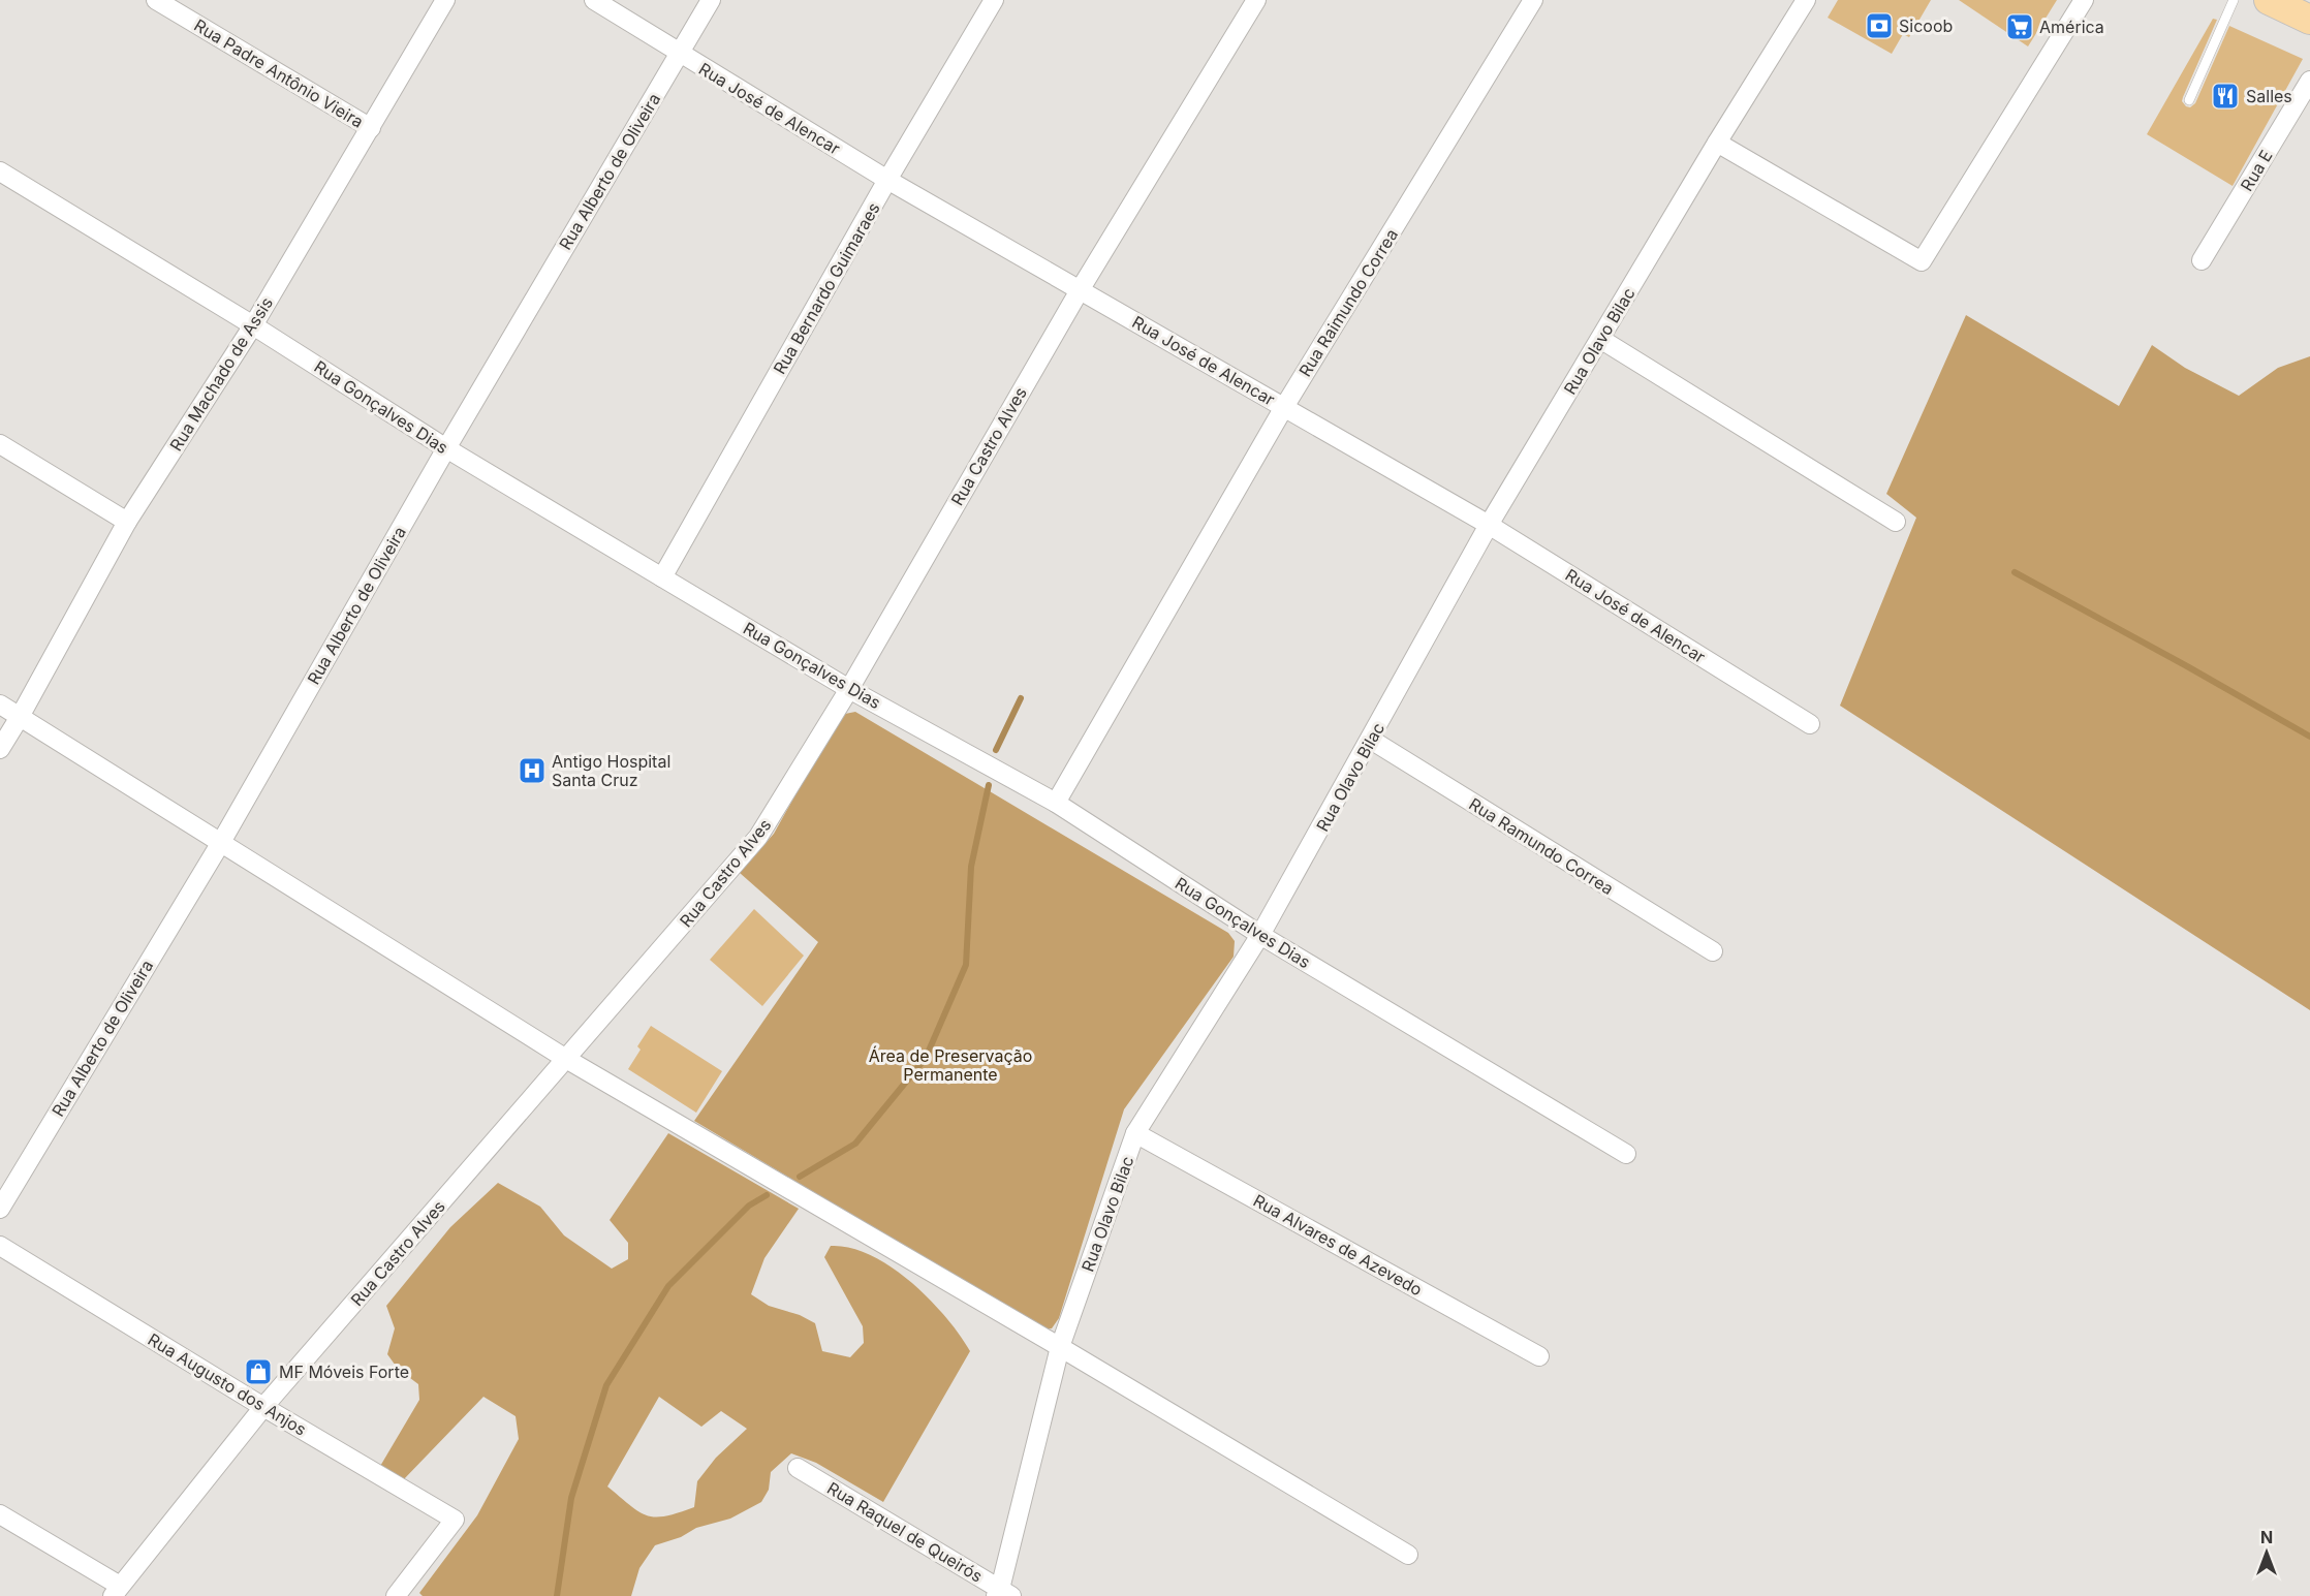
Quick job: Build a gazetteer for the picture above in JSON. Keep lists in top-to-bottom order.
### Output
{
  "streets": {
    "street": [
      "Rua Padre Antônio Vieira",
      "Rua José de Alencar",
      "Rua E",
      "Rua Alberto de Oliveira",
      "Rua Bernardo Guimaraes",
      "Rua Raimundo Correa",
      "Rua Olavo Bilac",
      "Rua Machado de Assis",
      "Rua Gonçalves Dias",
      "Rua Castro Alves",
      "Rua Ramundo Correa",
      "Rua Alvares de Azevedo",
      "Rua Augusto dos Anjos",
      "Rua Raquel de Queirós"
    ]
  },
  "crossings": [
    ["Rua Padre Antônio Vieira", "Rua Machado de Assis"],
    ["Rua José de Alencar", "Rua Alberto de Oliveira"],
    ["Rua José de Alencar", "Rua Bernardo Guimaraes"],
    ["Rua José de Alencar", "Rua Raimundo Correa"],
    ["Rua José de Alencar", "Rua Olavo Bilac"],
    ["Rua José de Alencar", "Rua Castro Alves"],
    ["Rua Alberto de Oliveira", "Rua Gonçalves Dias"],
    ["Rua Bernardo Guimaraes", "Rua Gonçalves Dias"],
    ["Rua Raimundo Correa", "Rua Gonçalves Dias"],
    ["Rua Olavo Bilac", "Rua Gonçalves Dias"],
    ["Rua Olavo Bilac", "Rua Ramundo Correa"],
    ["Rua Olavo Bilac", "Rua Alvares de Azevedo"],
    ["Rua Olavo Bilac", "Rua Raquel de Queirós"],
    ["Rua Machado de Assis", "Rua Gonçalves Dias"],
    ["Rua Gonçalves Dias", "Rua Castro Alves"],
    ["Rua Castro Alves", "Rua Augusto dos Anjos"]
  ],
  "parks": ["Área de Preservação Permanente"],
  "places": {
    "bank": ["Sicoob"],
    "supermarket": ["América"],
    "restaurant": ["Salles"],
    "hospital": ["Antigo Hospital Santa Cruz"],
    "shop": ["MF Móveis Forte"]
  },
  "north": "top"
}
